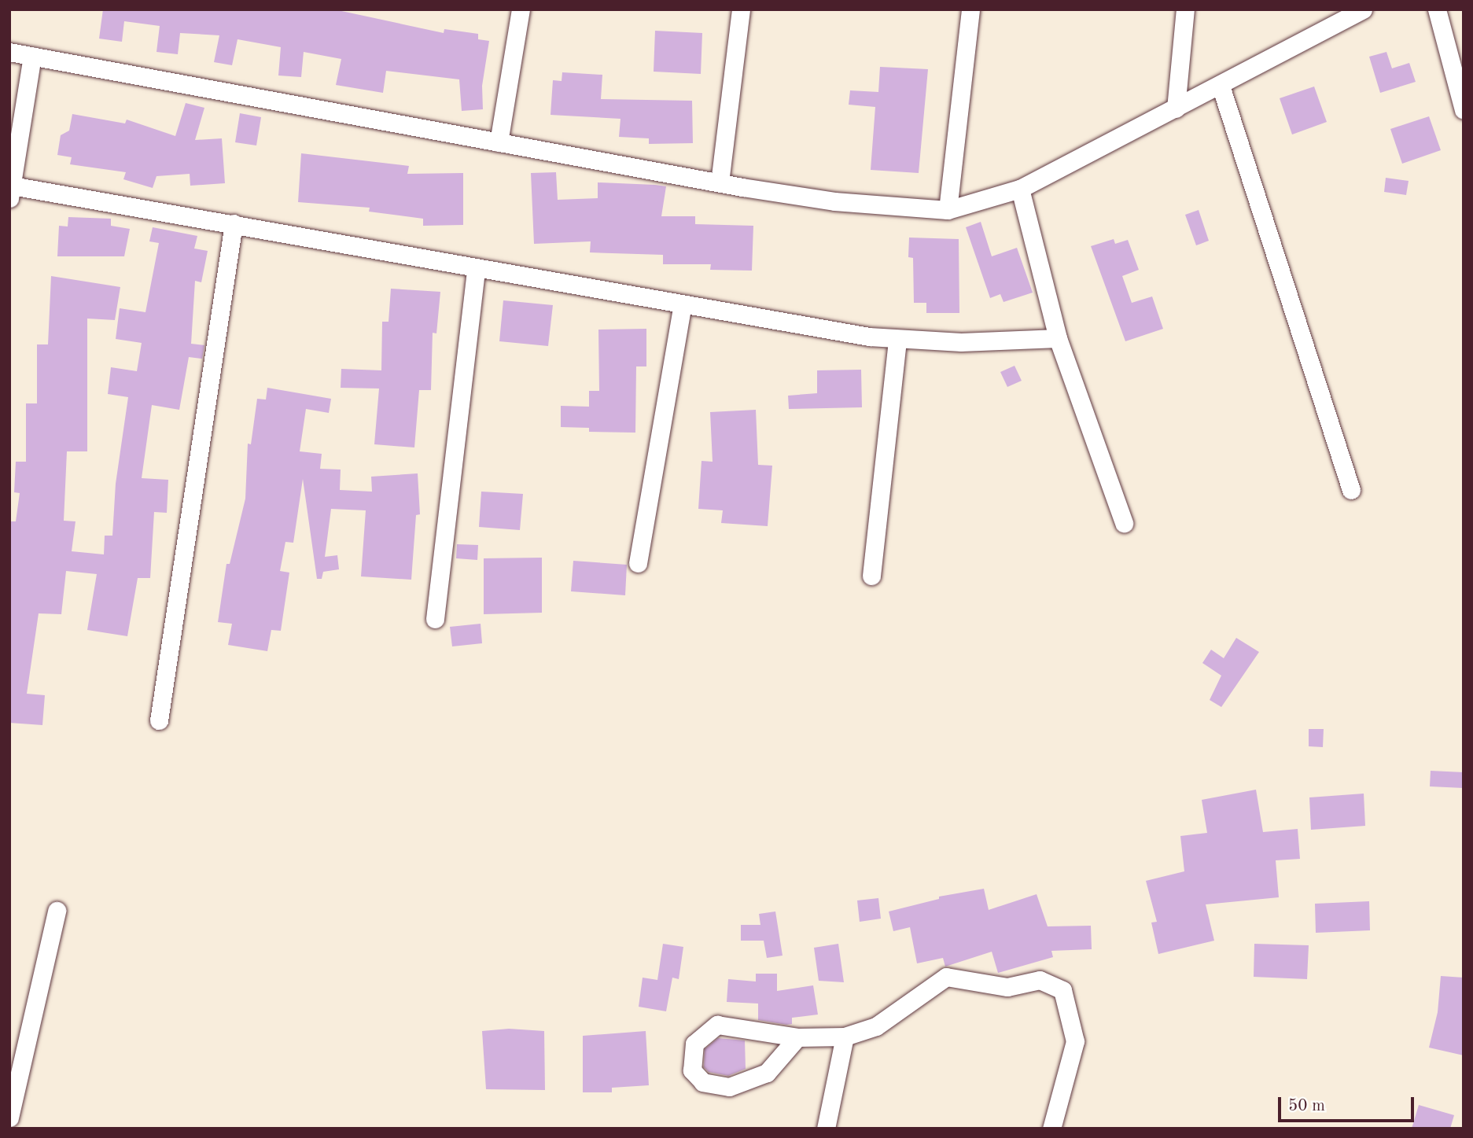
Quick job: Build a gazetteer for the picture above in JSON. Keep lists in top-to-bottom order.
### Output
{
  "scale_bar": "50 m"
}
